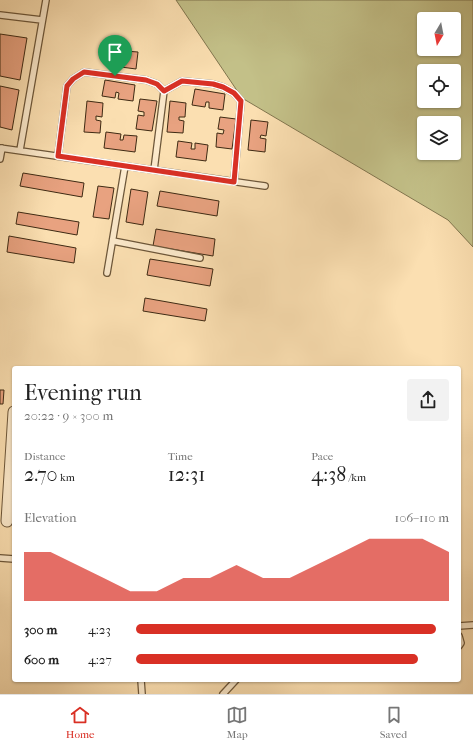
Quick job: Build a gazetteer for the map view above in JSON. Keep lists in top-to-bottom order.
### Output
{
  "north": "bottom",
  "page": {
    "heading": ["Evening run", "20:22 · 9 × 300 m"],
    "stats": [
      ["Distance", "2.70 km"],
      ["Time", "12:31"],
      ["Pace", "4:38 /km"]
    ],
    "chart": ["Elevation", "106–110 m"],
    "list": [
      {
        "name": "300 m",
        "note": "4:23"
      },
      {
        "name": "600 m",
        "note": "4:27"
      }
    ],
    "tabs": ["Home", "Map", "Saved"]
  }
}
